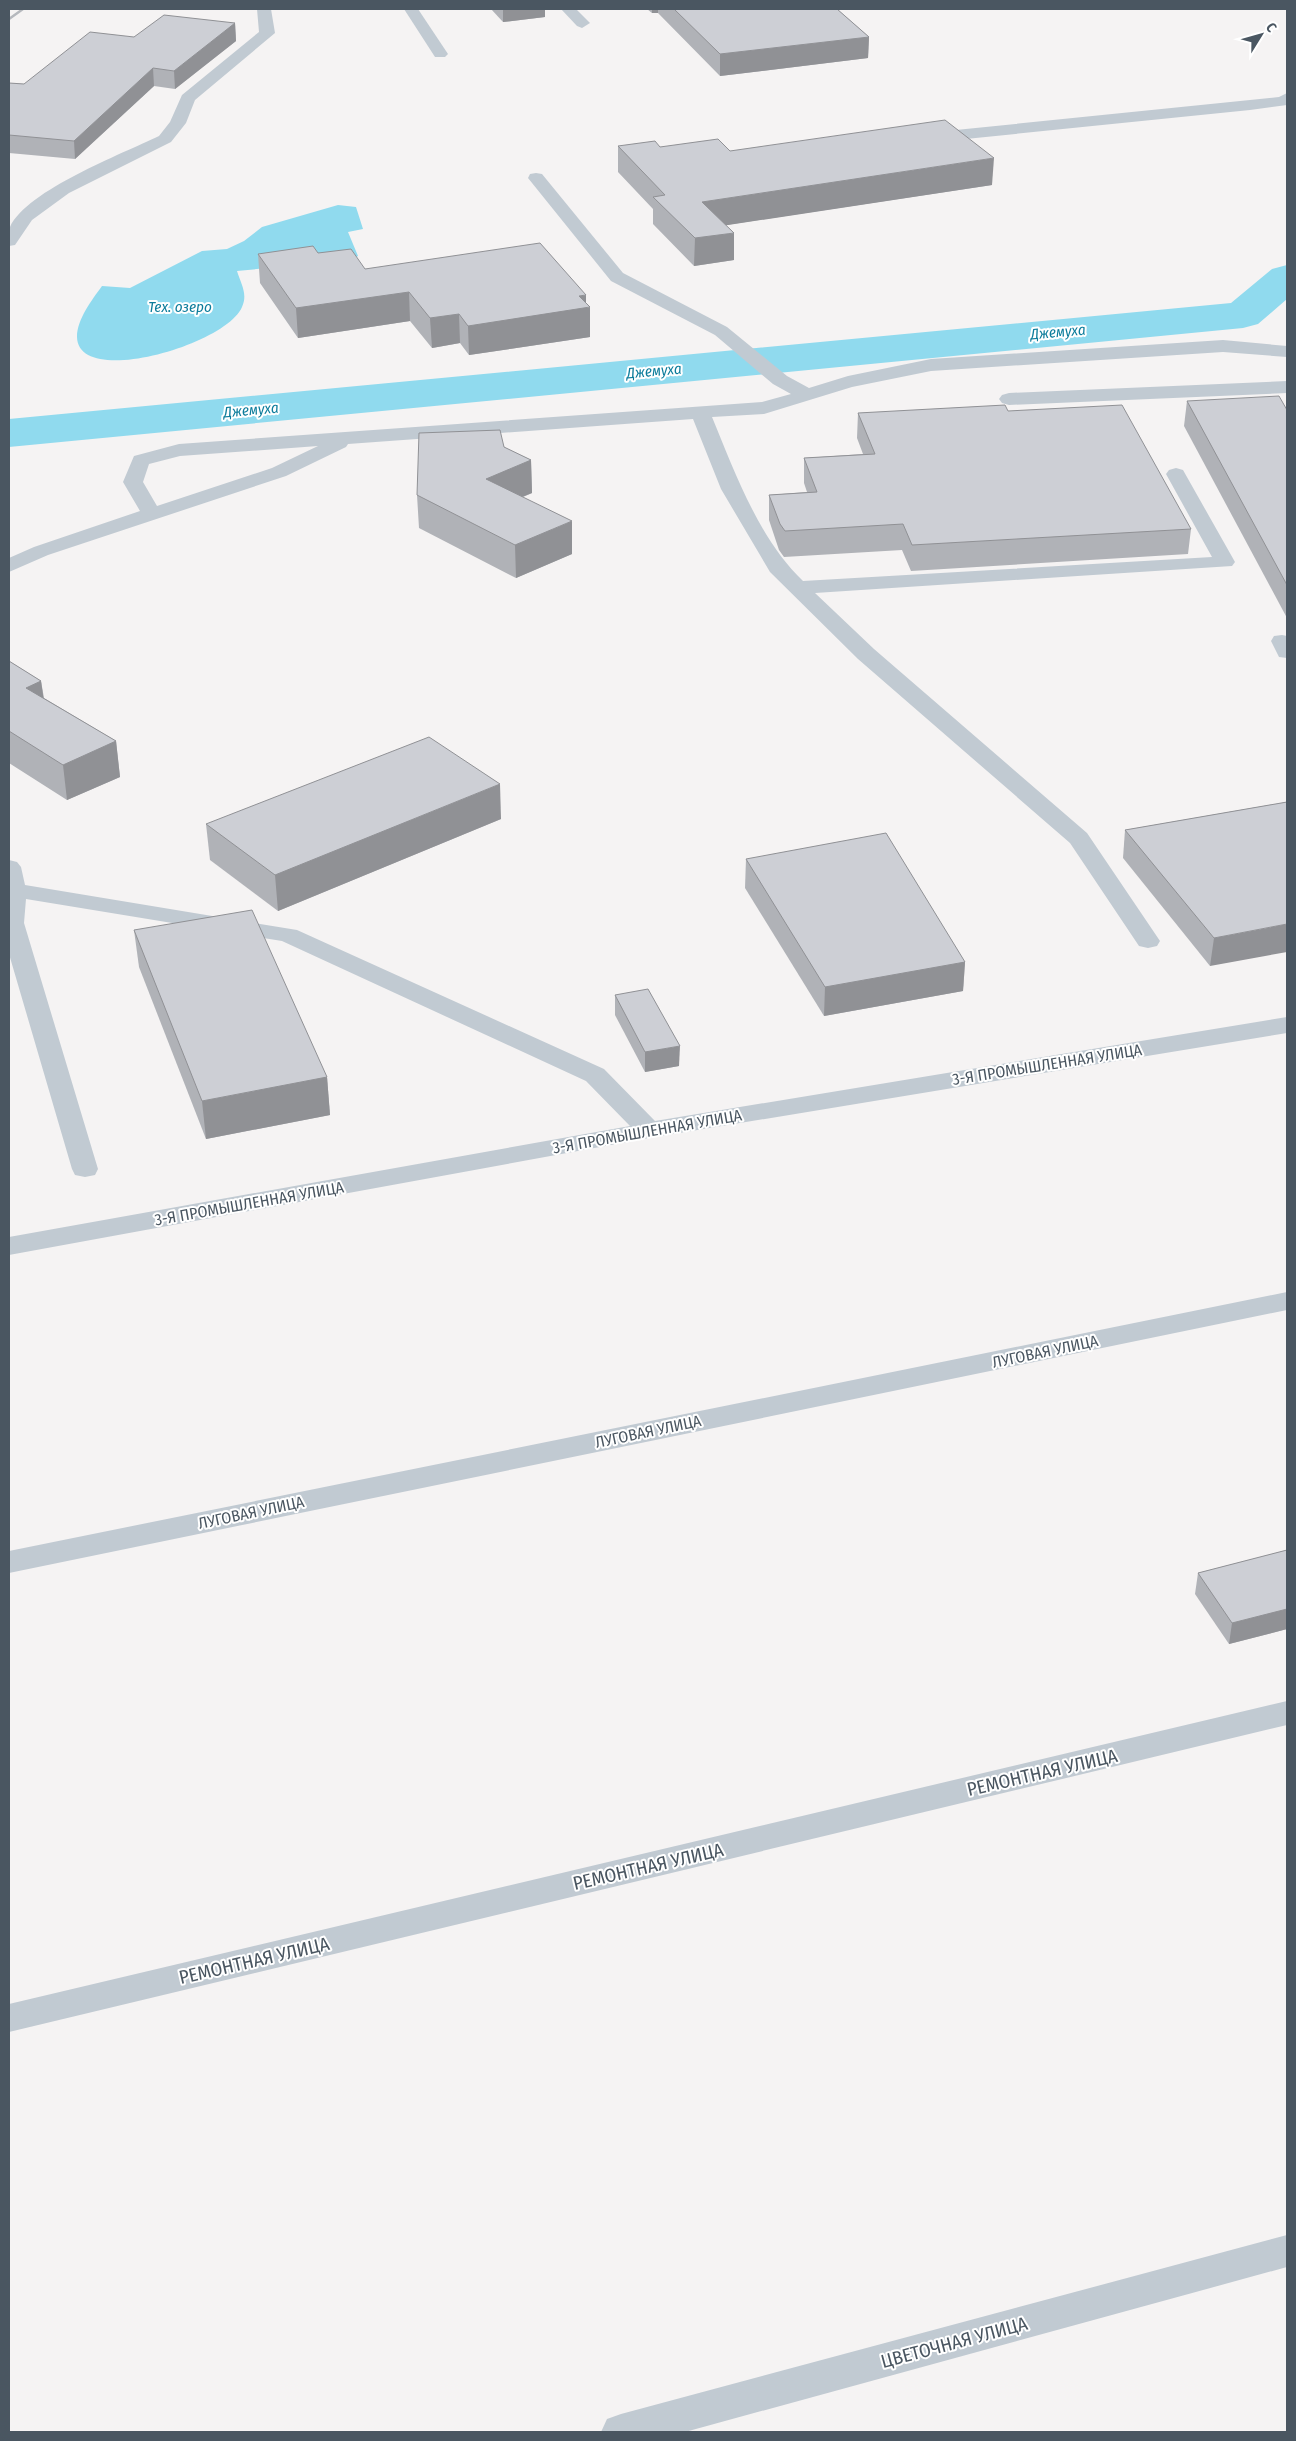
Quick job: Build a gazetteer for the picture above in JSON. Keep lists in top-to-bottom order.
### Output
{
  "streets": {
    "street": [
      "3-Я ПРОМЫШЛЕННАЯ УЛИЦА",
      "ЛУГОВАЯ УЛИЦА",
      "РЕМОНТНАЯ УЛИЦА",
      "ЦВЕТОЧНАЯ УЛИЦА"
    ]
  },
  "water": ["Тех. озеро", "Джемуха"],
  "north": "top right"
}
